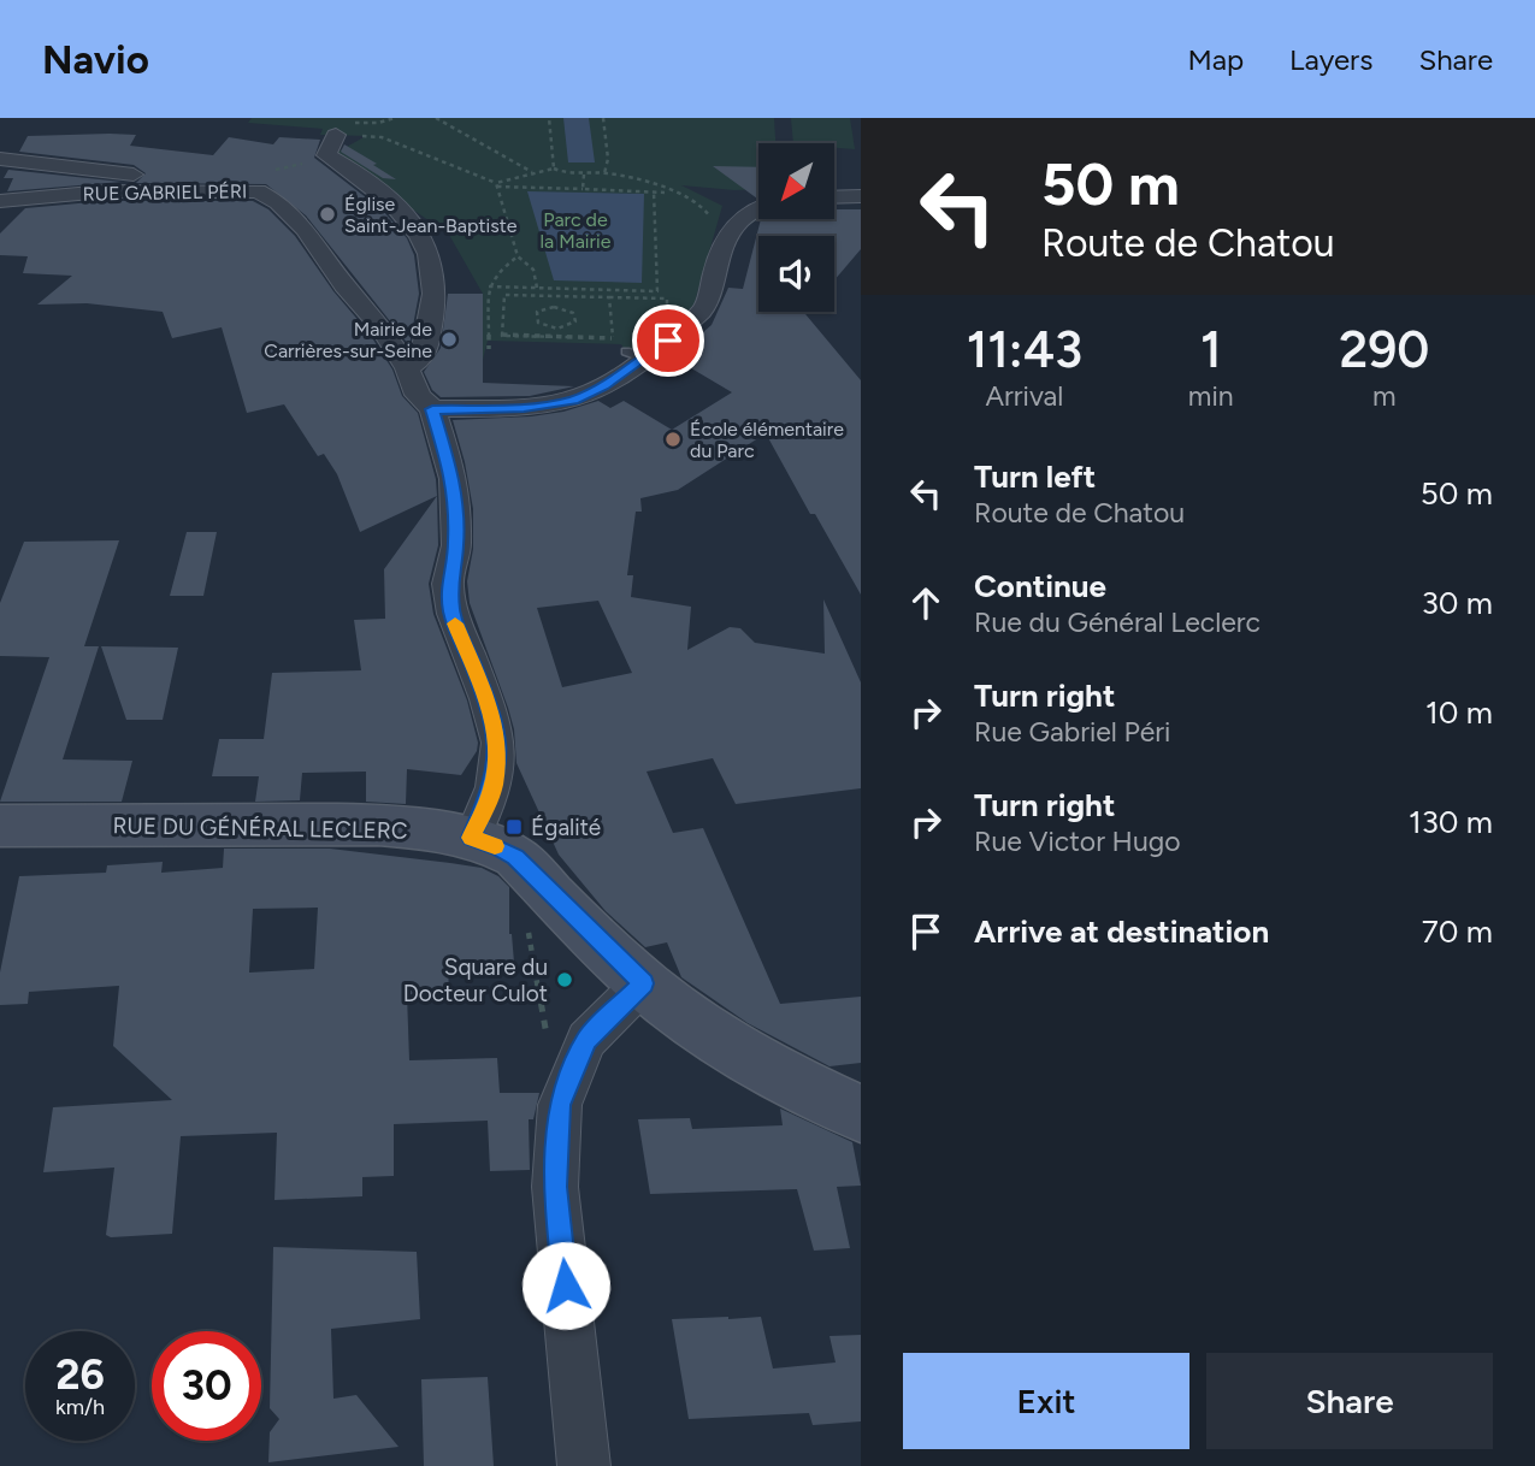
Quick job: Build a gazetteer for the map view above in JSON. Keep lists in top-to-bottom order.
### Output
{
  "streets": {
    "street": ["RUE GABRIEL PÉRI", "RUE DU GÉNÉRAL LECLERC"]
  },
  "crossings": [
    ["RUE GABRIEL PÉRI", "RUE DU GÉNÉRAL LECLERC"]
  ],
  "parks": ["Parc de la Mairie"],
  "places": {
    "other": [
      "Église Saint-Jean-Baptiste",
      "Mairie de Carrières-sur-Seine",
      "École élémentaire du Parc",
      "Square du Docteur Culot"
    ],
    "transit": ["Égalité"]
  },
  "north": "bottom left",
  "page": {
    "header": "Navio",
    "nav": ["Map", "Layers", "Share"],
    "turn": ["50 m", "Route de Chatou"],
    "eta": [
      "11:43",
      "Arrival",
      "1",
      "min",
      "290",
      "m"
    ],
    "list": [
      {
        "name": "Turn left",
        "note": "Route de Chatou",
        "value": "50 m"
      },
      {
        "name": "Continue",
        "note": "Rue du Général Leclerc",
        "value": "30 m"
      },
      {
        "name": "Turn right",
        "note": "Rue Gabriel Péri",
        "value": "10 m"
      },
      {
        "name": "Turn right",
        "note": "Rue Victor Hugo",
        "value": "130 m"
      },
      {
        "name": "Arrive at destination",
        "value": "70 m"
      }
    ],
    "speed": "26 km/h",
    "limit": "30",
    "buttons": ["Exit", "Share"]
  }
}
